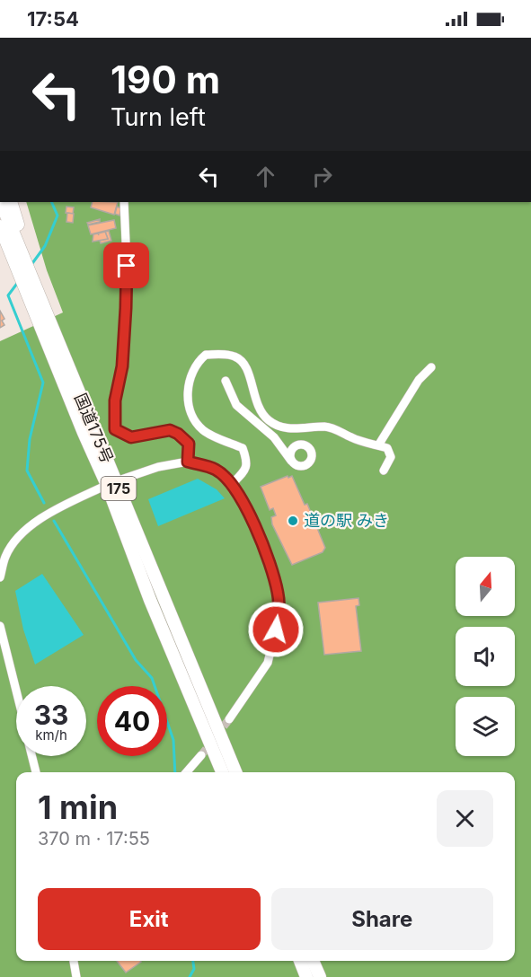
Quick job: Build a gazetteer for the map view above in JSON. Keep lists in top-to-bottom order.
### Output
{
  "streets": {
    "highway": ["国道175号", "175"]
  },
  "places": ["道の駅 みき"],
  "north": "top",
  "page": {
    "status": "17:54",
    "turn": ["190 m", "Turn left"],
    "speed": "33 km/h",
    "limit": "40",
    "heading": ["1 min", "370 m · 17:55"],
    "buttons": ["Exit", "Share"]
  }
}
